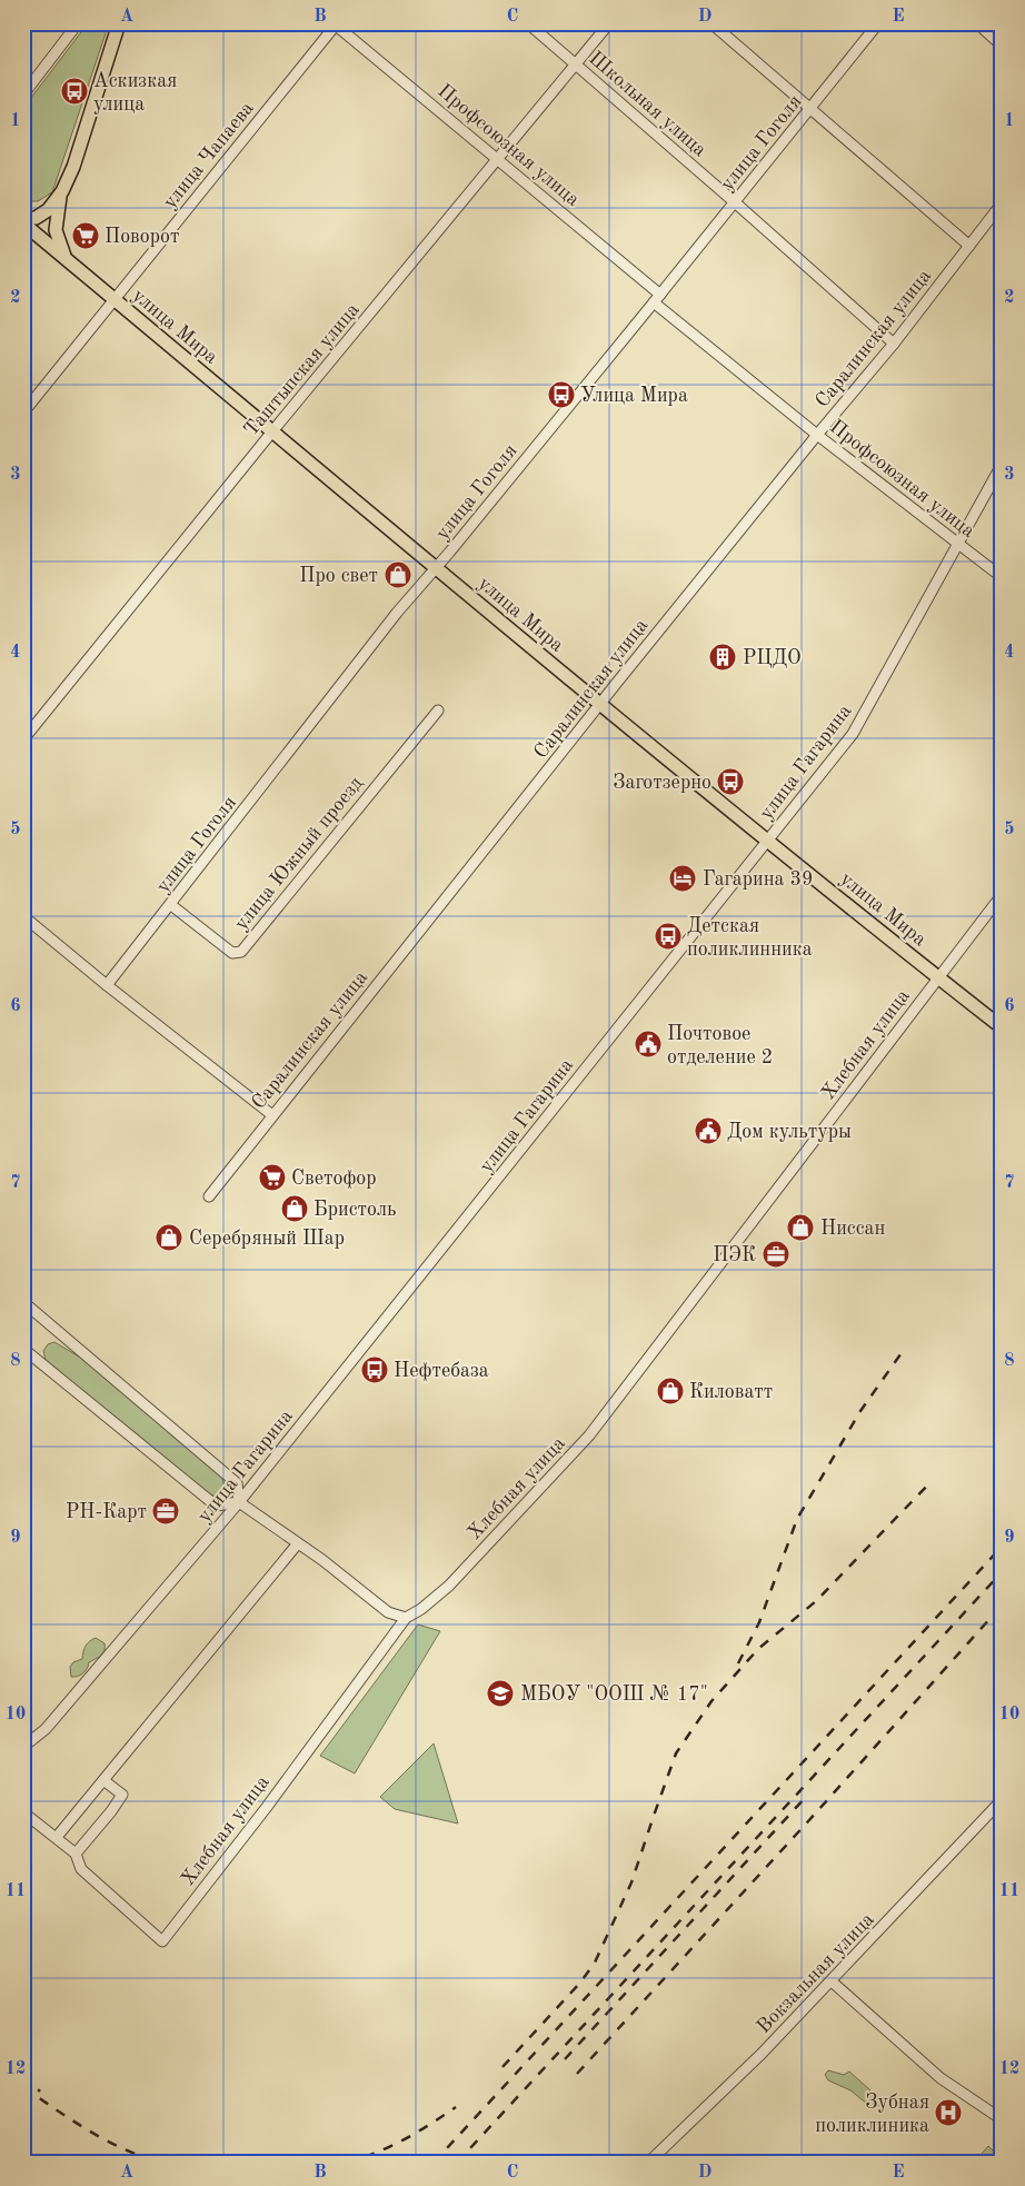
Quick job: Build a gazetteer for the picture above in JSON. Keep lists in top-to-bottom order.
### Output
{
  "streets": {
    "main road": ["улица Мира"],
    "street": [
      "Школьная улица",
      "улица Гоголя",
      "Профсоюзная улица",
      "улица Чапаева",
      "Саралинская улица",
      "Таштыпская улица",
      "улица Гагарина",
      "улица Южный проезд",
      "Хлебная улица",
      "Вокзальная улица"
    ]
  },
  "crossings": [
    ["Школьная улица", "улица Гоголя"],
    ["Школьная улица", "Саралинская улица"],
    ["Школьная улица", "Таштыпская улица"],
    ["улица Гоголя", "Профсоюзная улица"],
    ["улица Гоголя", "улица Мира"],
    ["улица Гоголя", "улица Южный проезд"],
    ["Профсоюзная улица", "улица Чапаева"],
    ["Профсоюзная улица", "Саралинская улица"],
    ["Профсоюзная улица", "Таштыпская улица"],
    ["Профсоюзная улица", "улица Гагарина"],
    ["улица Чапаева", "улица Мира"],
    ["улица Мира", "Саралинская улица"],
    ["улица Мира", "Таштыпская улица"],
    ["улица Мира", "улица Гагарина"],
    ["улица Мира", "Хлебная улица"]
  ],
  "places": {
    "bus stop": [
      "Аскизкая улица",
      "Улица Мира",
      "Заготзерно",
      "Детская поликлинника",
      "Нефтебаза"
    ],
    "supermarket": ["Поворот", "Светофор"],
    "shop": [
      "Про свет",
      "Бристоль",
      "Ниссан",
      "Серебряный Шар",
      "Киловатт"
    ],
    "building": ["РЦДО"],
    "hotel": ["Гагарина 39"],
    "public building": ["Почтовое отделение 2", "Дом культуры"],
    "office": ["ПЭК", "РН-Карт"],
    "school or university": ["МБОУ \"ООШ № 17\""],
    "hospital": ["Зубная поликлиника"]
  },
  "grid": {
    "columns": [
      "A",
      "B",
      "C",
      "D",
      "E"
    ],
    "rows": [
      "1",
      "2",
      "3",
      "4",
      "5",
      "6",
      "7",
      "8",
      "9",
      "10",
      "11",
      "12"
    ]
  }
}
